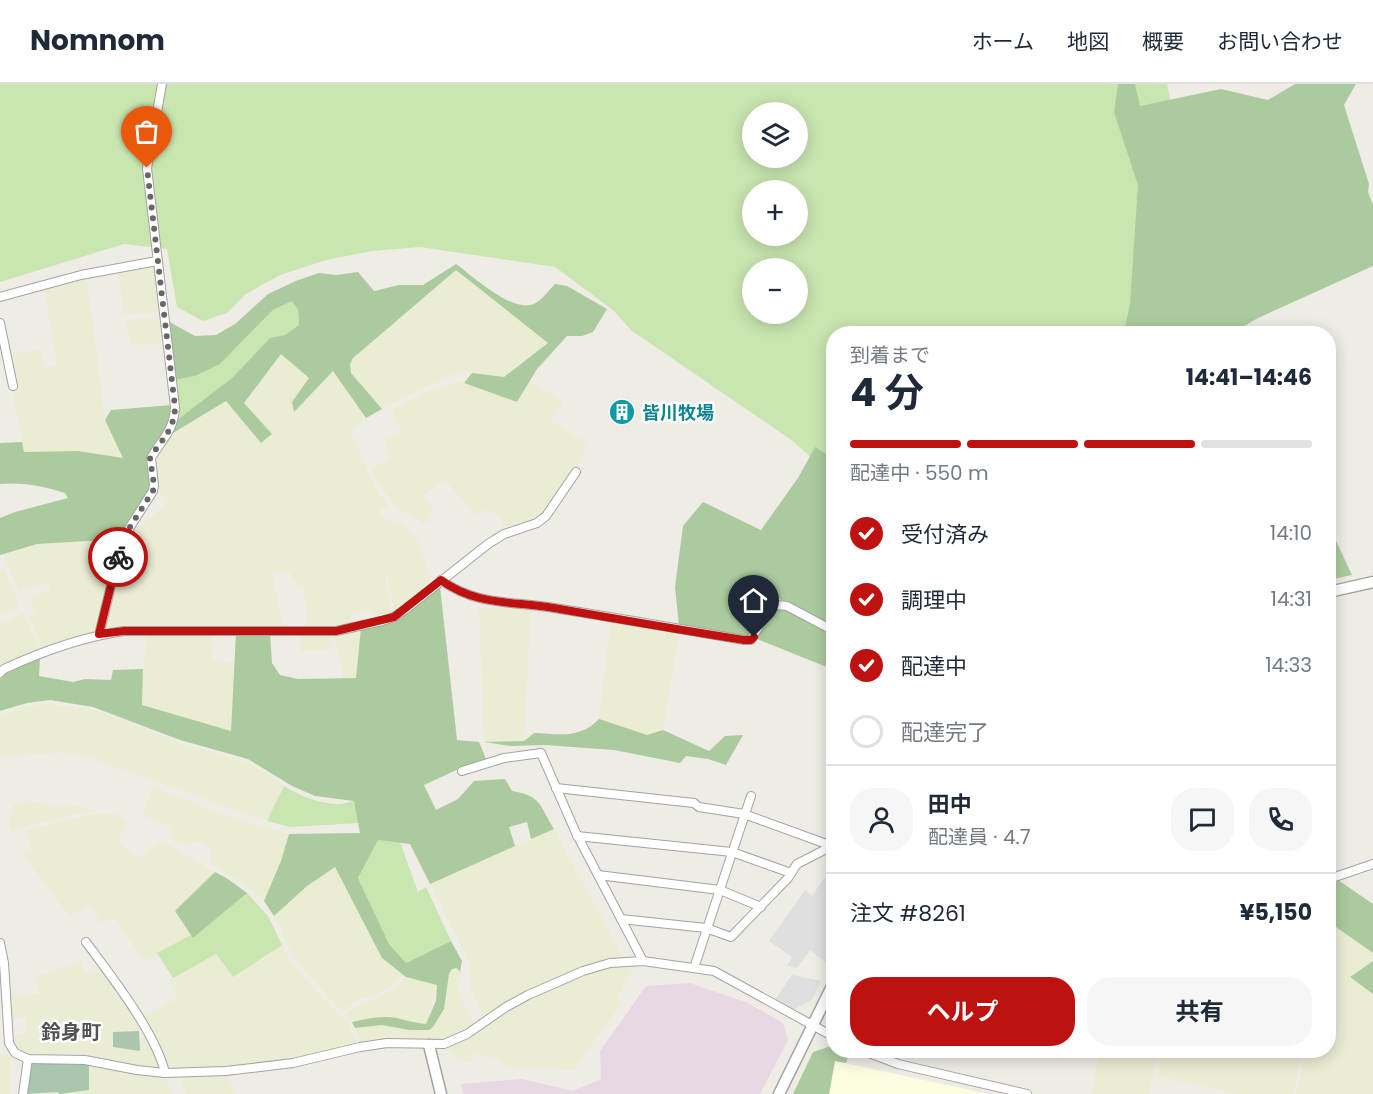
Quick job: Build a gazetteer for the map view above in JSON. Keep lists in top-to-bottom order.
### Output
{
  "districts": ["鈴身町"],
  "places": {
    "building": ["皆川牧場"]
  },
  "page": {
    "header": "Nomnom",
    "nav": [
      "ホーム",
      "地図",
      "概要",
      "お問い合わせ"
    ],
    "map_buttons": ["+", "−"],
    "heading": ["4 分", "到着まで", "14:41–14:46"],
    "panel": [
      "田中",
      "配達員 · 4.7",
      "注文 #8261",
      "¥5,150"
    ],
    "bar": "配達中 · 550 m",
    "list": [
      ["受付済み", "14:10"],
      ["調理中", "14:31"],
      ["配達中", "14:33"],
      "配達完了"
    ],
    "buttons": ["ヘルプ", "共有"]
  }
}
